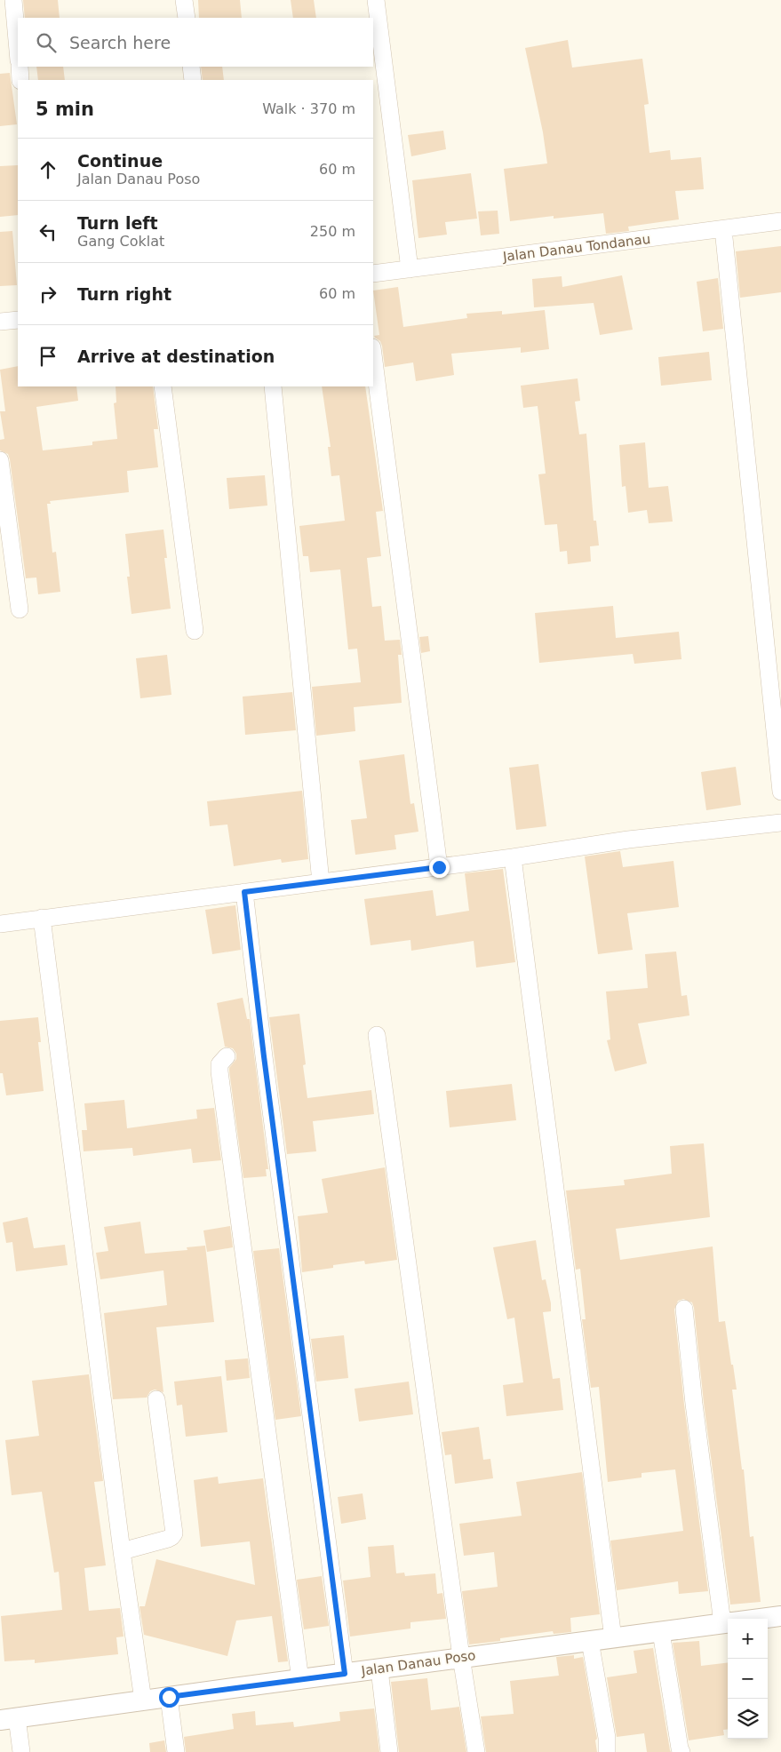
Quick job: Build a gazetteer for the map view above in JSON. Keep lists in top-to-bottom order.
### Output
{
  "streets": {
    "street": ["Jalan Danau Tondanau", "Jalan Danau Poso"]
  },
  "page": {
    "search": "Search here",
    "heading": ["5 min", "Walk · 370 m"],
    "list": [
      ["Continue", "Jalan Danau Poso", "60 m"],
      ["Turn left", "Gang Coklat", "250 m"],
      ["Turn right", "60 m"],
      "Arrive at destination"
    ],
    "map_buttons": ["+", "−"]
  }
}
